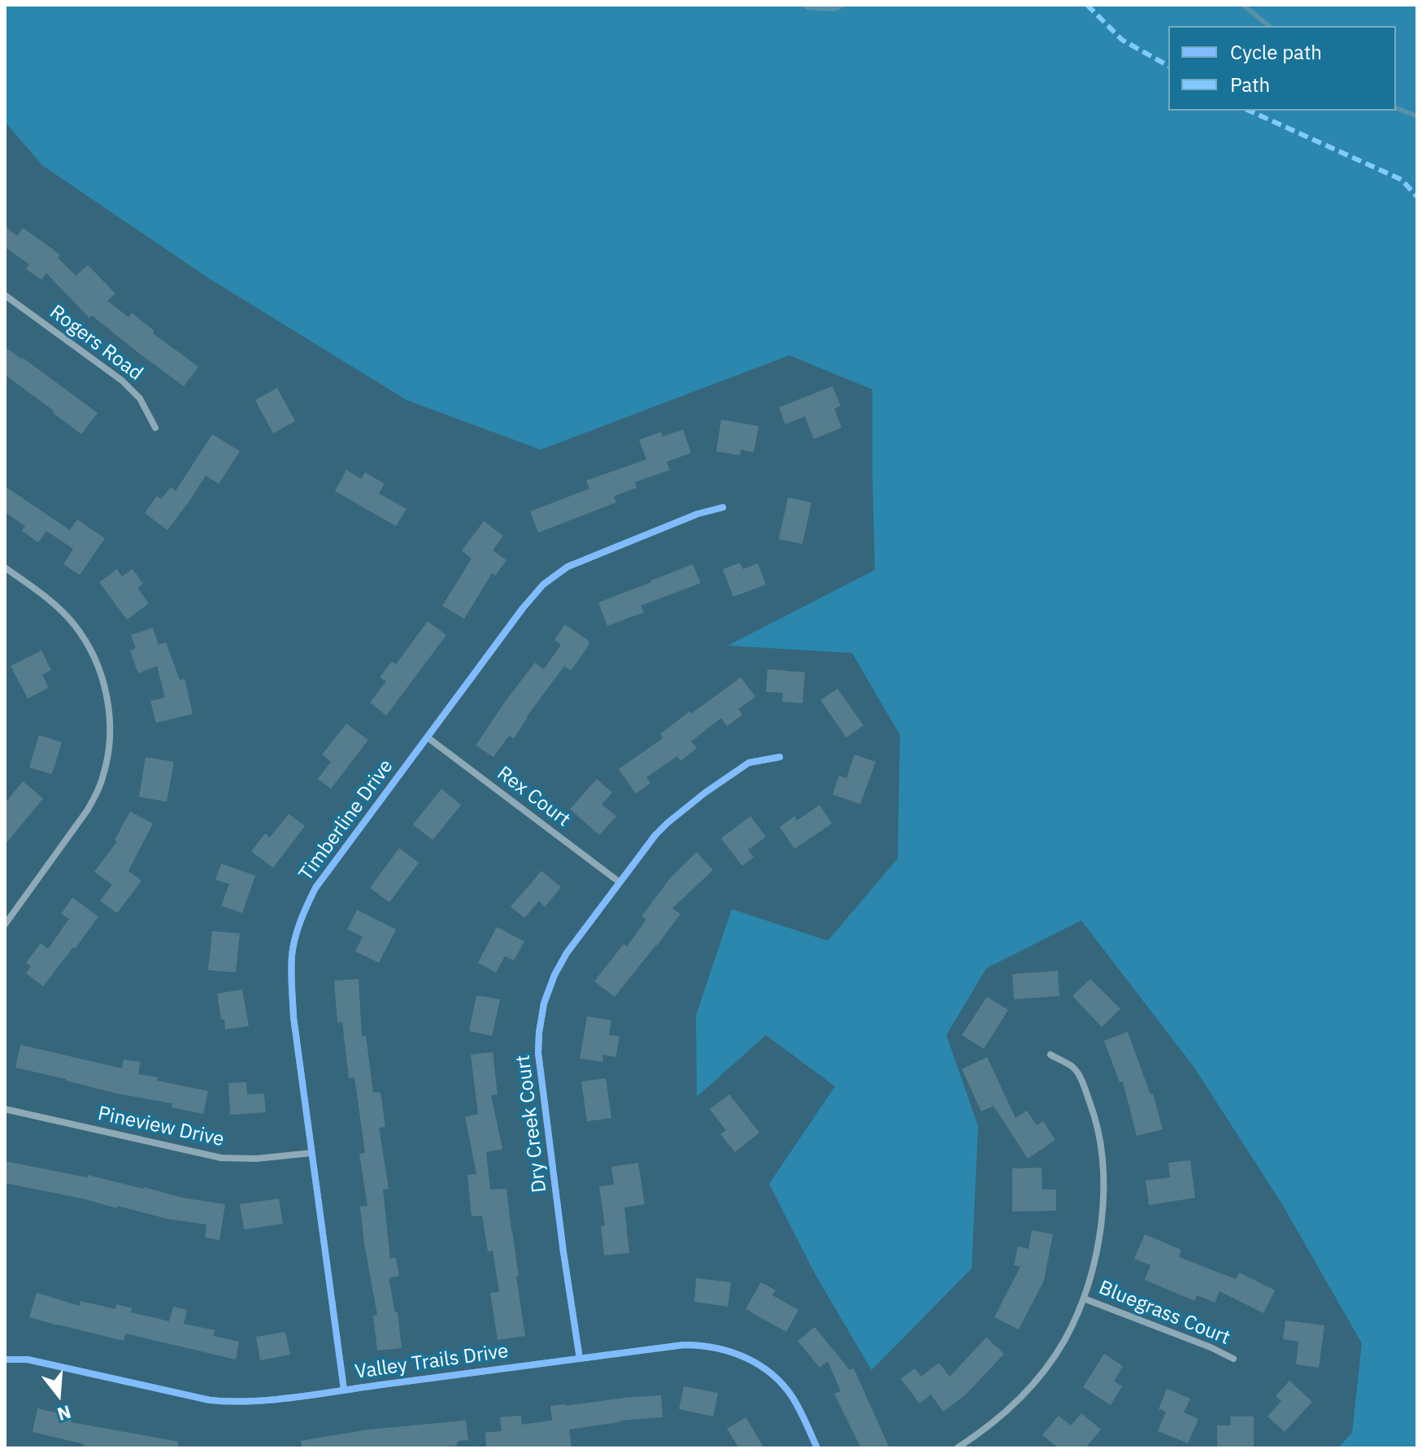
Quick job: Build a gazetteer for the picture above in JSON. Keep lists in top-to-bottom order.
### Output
{
  "streets": {
    "street": [
      "Rogers Road",
      "Rex Court",
      "Timberline Drive",
      "Dry Creek Court",
      "Pineview Drive",
      "Bluegrass Court",
      "Valley Trails Drive"
    ]
  },
  "crossings": [
    ["Rex Court", "Timberline Drive"],
    ["Rex Court", "Dry Creek Court"],
    ["Timberline Drive", "Pineview Drive"],
    ["Timberline Drive", "Valley Trails Drive"],
    ["Dry Creek Court", "Valley Trails Drive"]
  ],
  "legend": ["Cycle path", "Path"],
  "north": "bottom"
}
